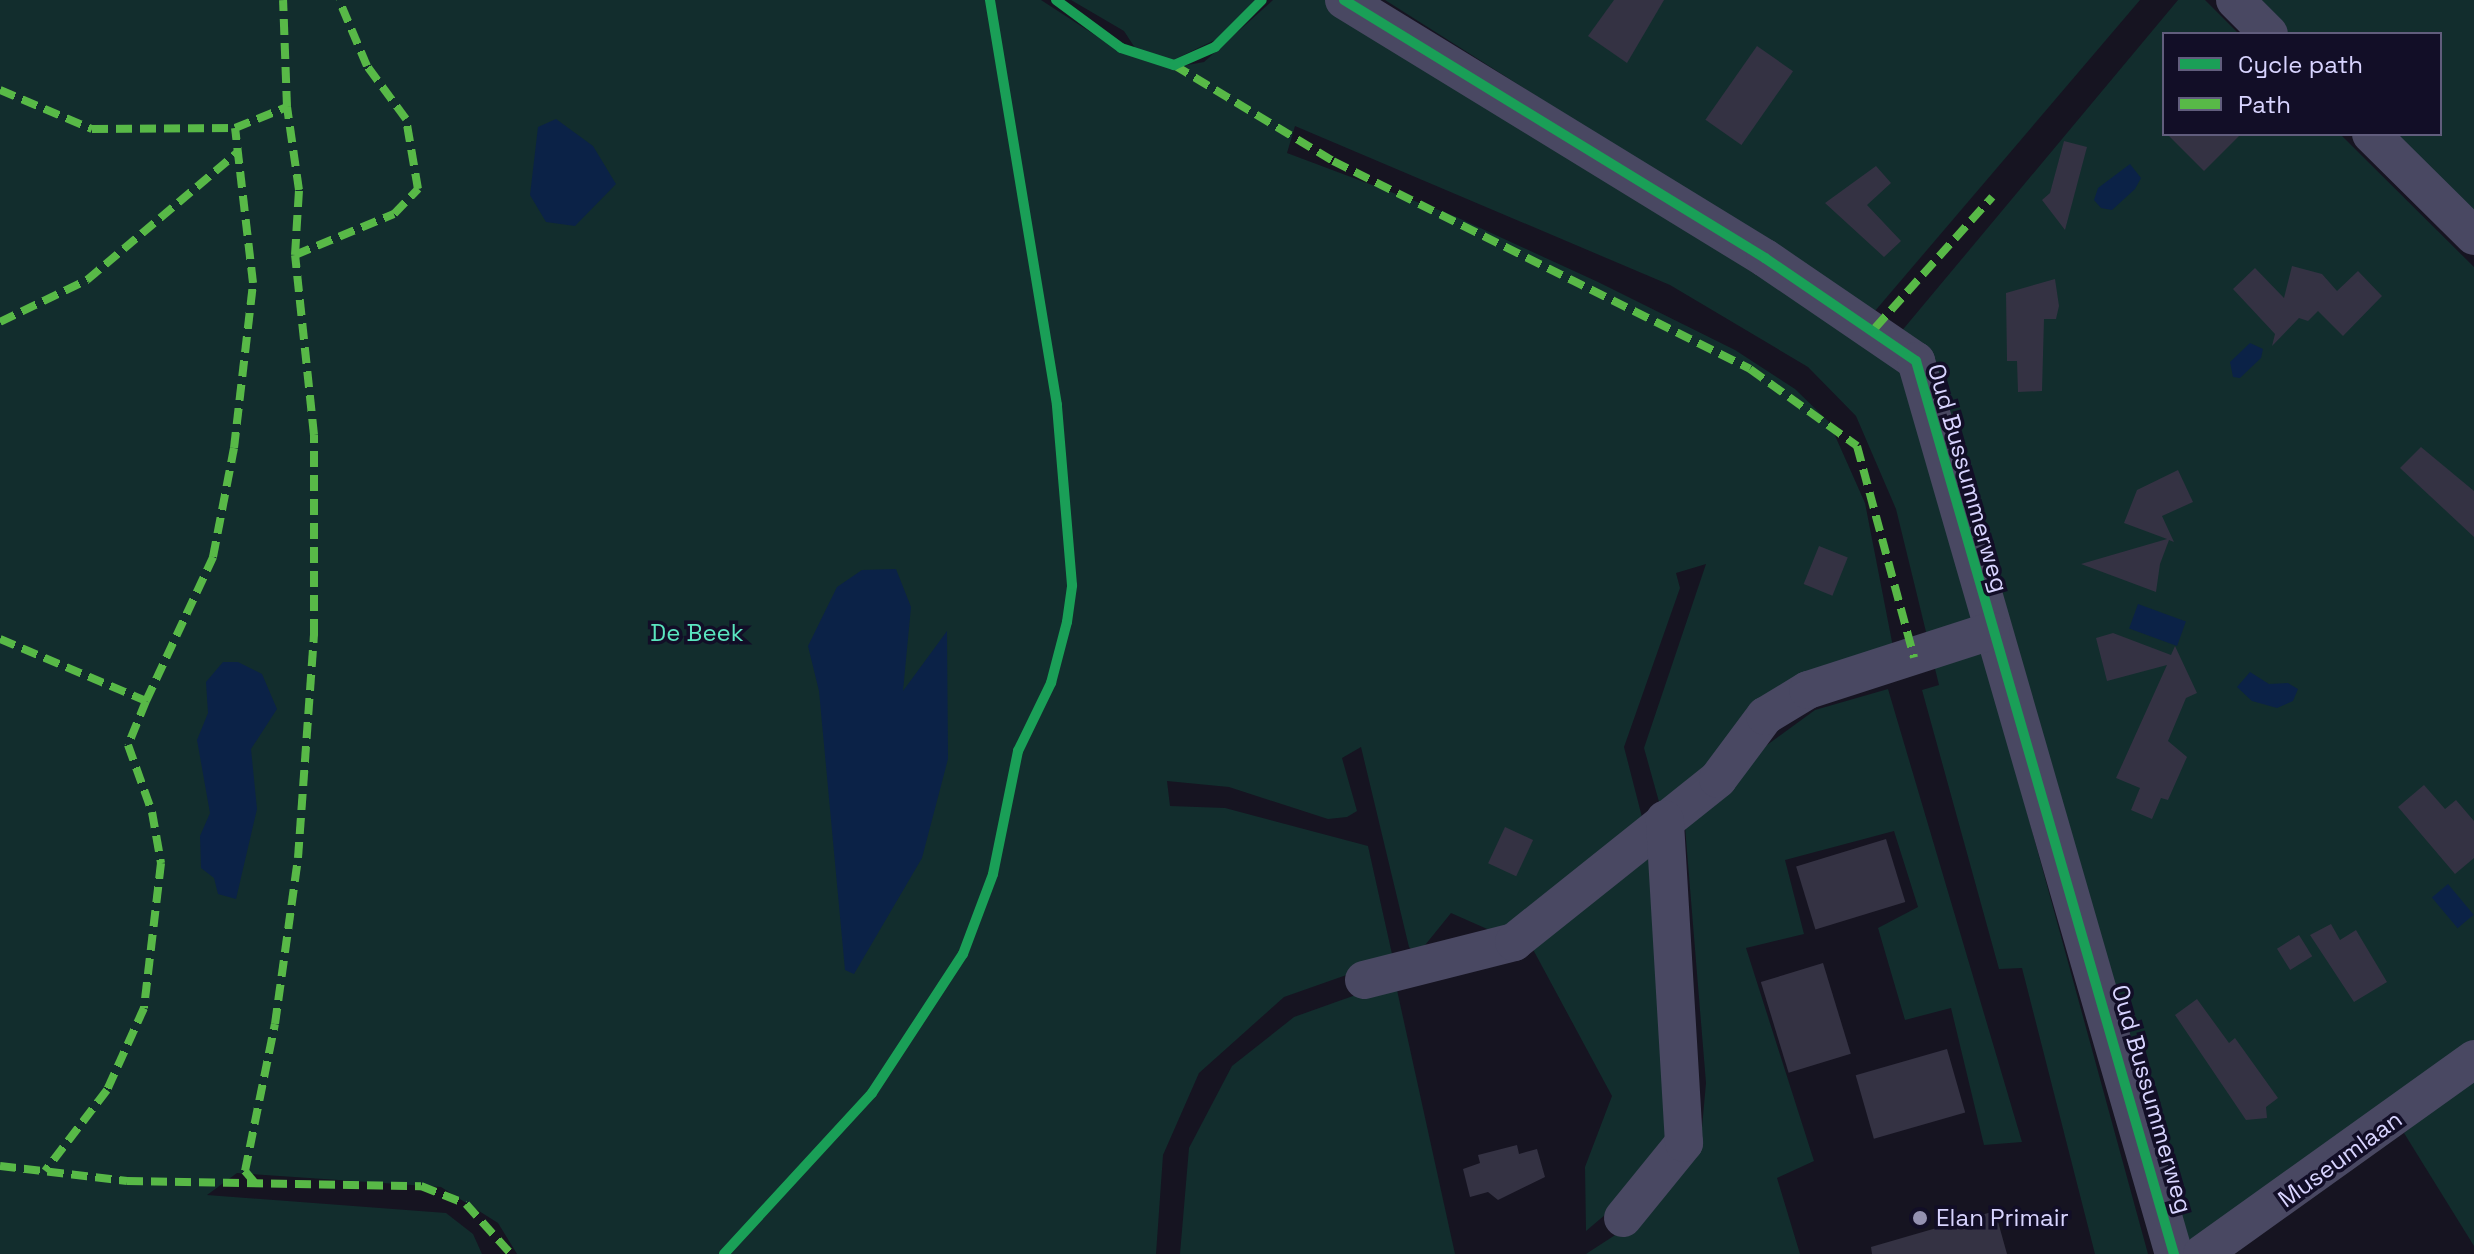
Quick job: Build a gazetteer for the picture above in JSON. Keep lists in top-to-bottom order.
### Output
{
  "streets": {
    "street": ["Oud Bussummerweg", "Museumlaan"]
  },
  "parks": ["De Beek"],
  "places": ["Elan Primair"],
  "legend": ["Cycle path", "Path"]
}
